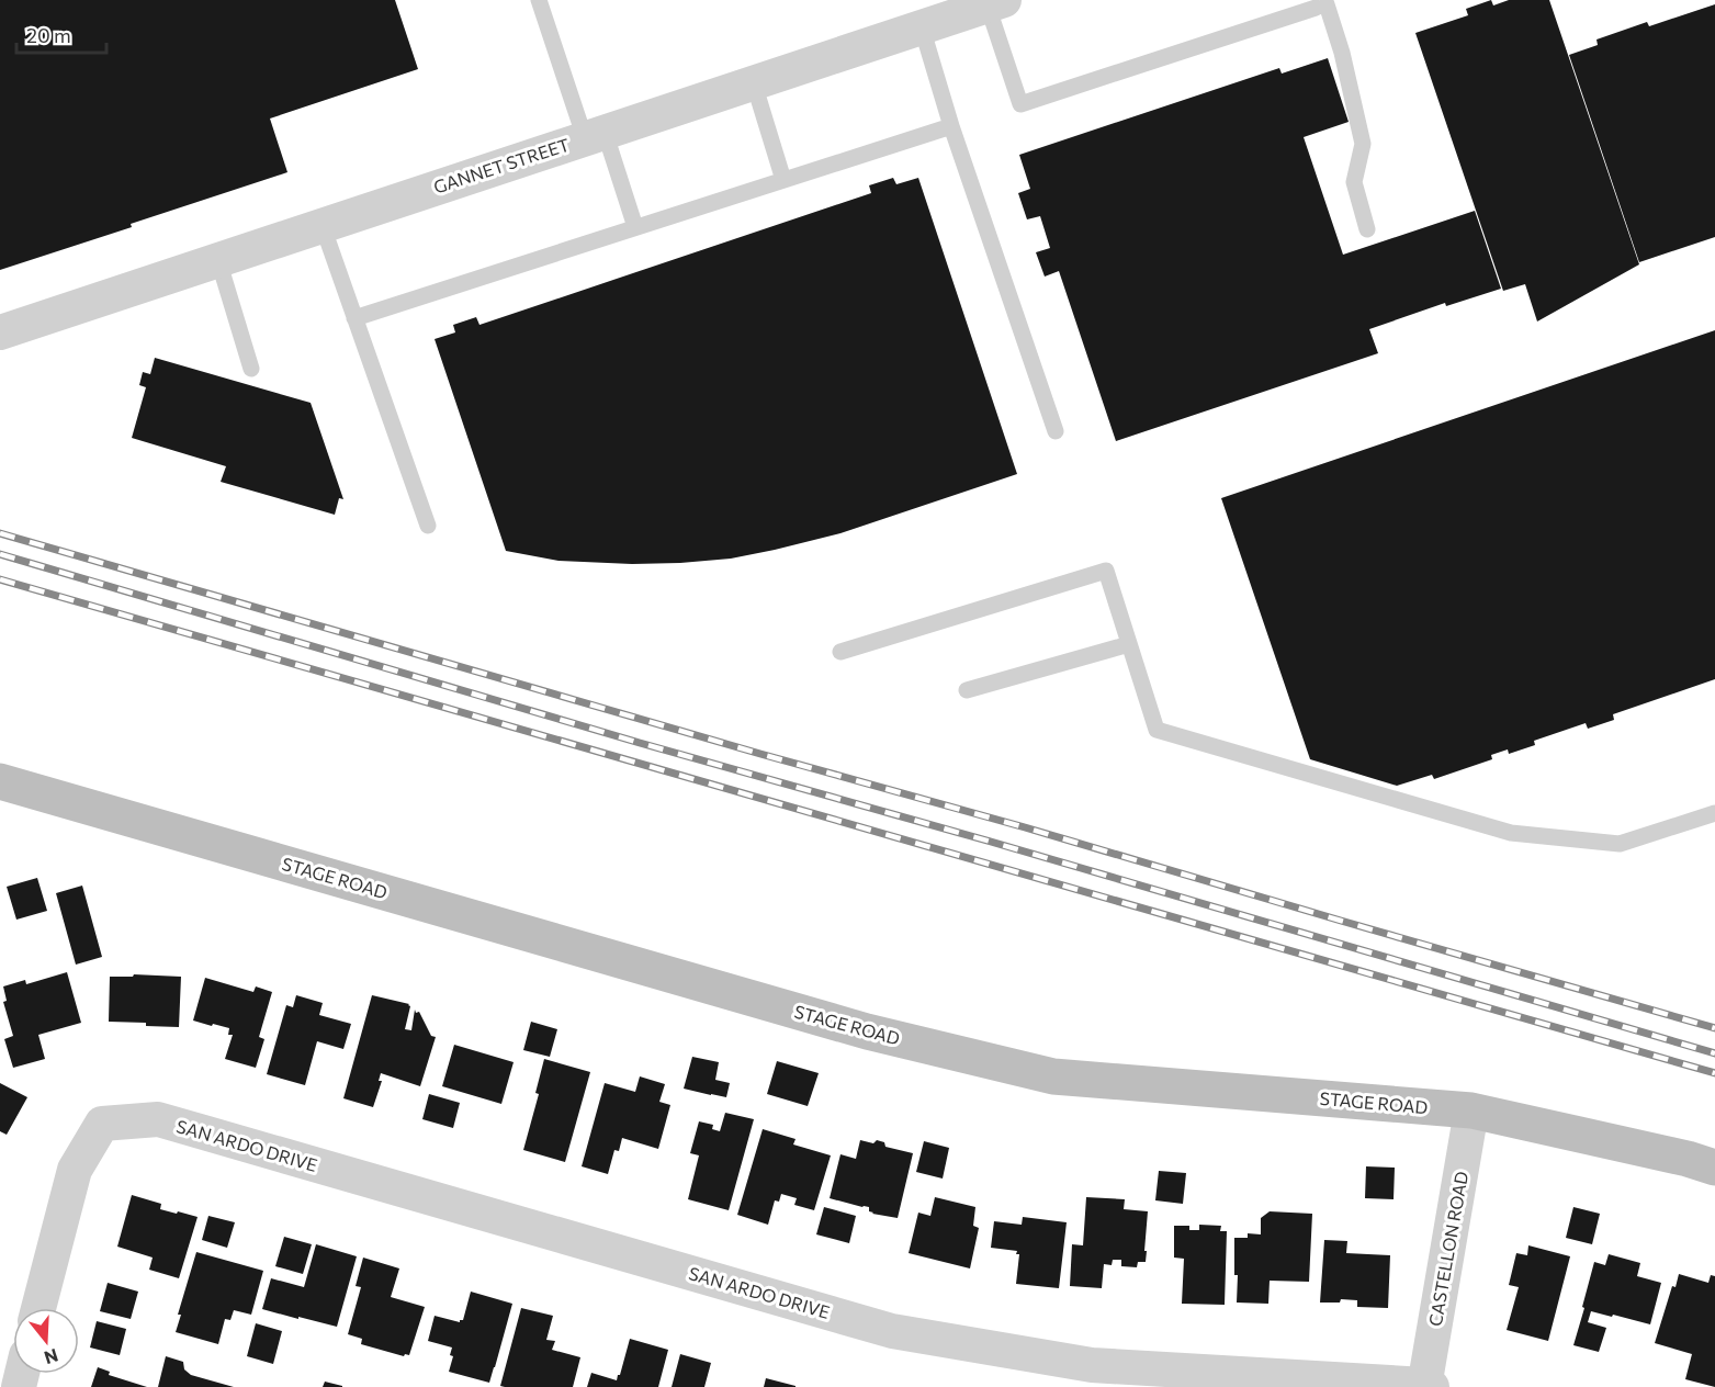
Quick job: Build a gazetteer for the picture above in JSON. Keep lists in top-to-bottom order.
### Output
{
  "streets": {
    "main road": ["STAGE ROAD"],
    "street": ["GANNET STREET", "SAN ARDO DRIVE", "CASTELLON ROAD"]
  },
  "crossings": [
    ["STAGE ROAD", "CASTELLON ROAD"],
    ["SAN ARDO DRIVE", "CASTELLON ROAD"]
  ],
  "scale_bar": "20 m",
  "north": "bottom"
}
